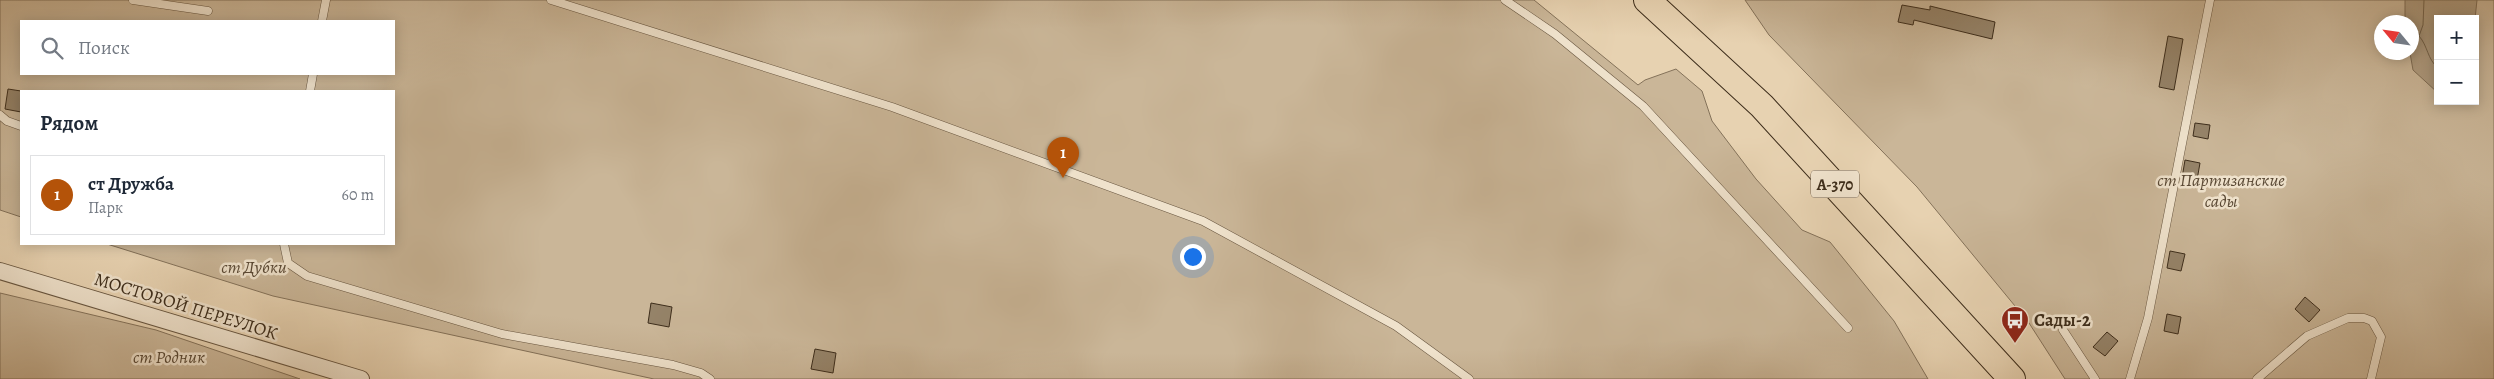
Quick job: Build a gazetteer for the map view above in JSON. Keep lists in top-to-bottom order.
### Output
{
  "streets": {
    "highway": ["А-370"],
    "street": ["МОСТОВОЙ ПЕРЕУЛОК"]
  },
  "parks": ["ст Партизанские сады", "ст Дубки", "ст Родник"],
  "places": {
    "bus stop": ["Сады-2"]
  },
  "north": "top left",
  "page": {
    "map_buttons": ["+", "−"],
    "search": "Поиск",
    "heading": "Рядом",
    "pins": "1",
    "list": [
      {
        "mark": "1",
        "name": "ст Дружба",
        "note": "Парк",
        "value": "60 m"
      }
    ]
  }
}
